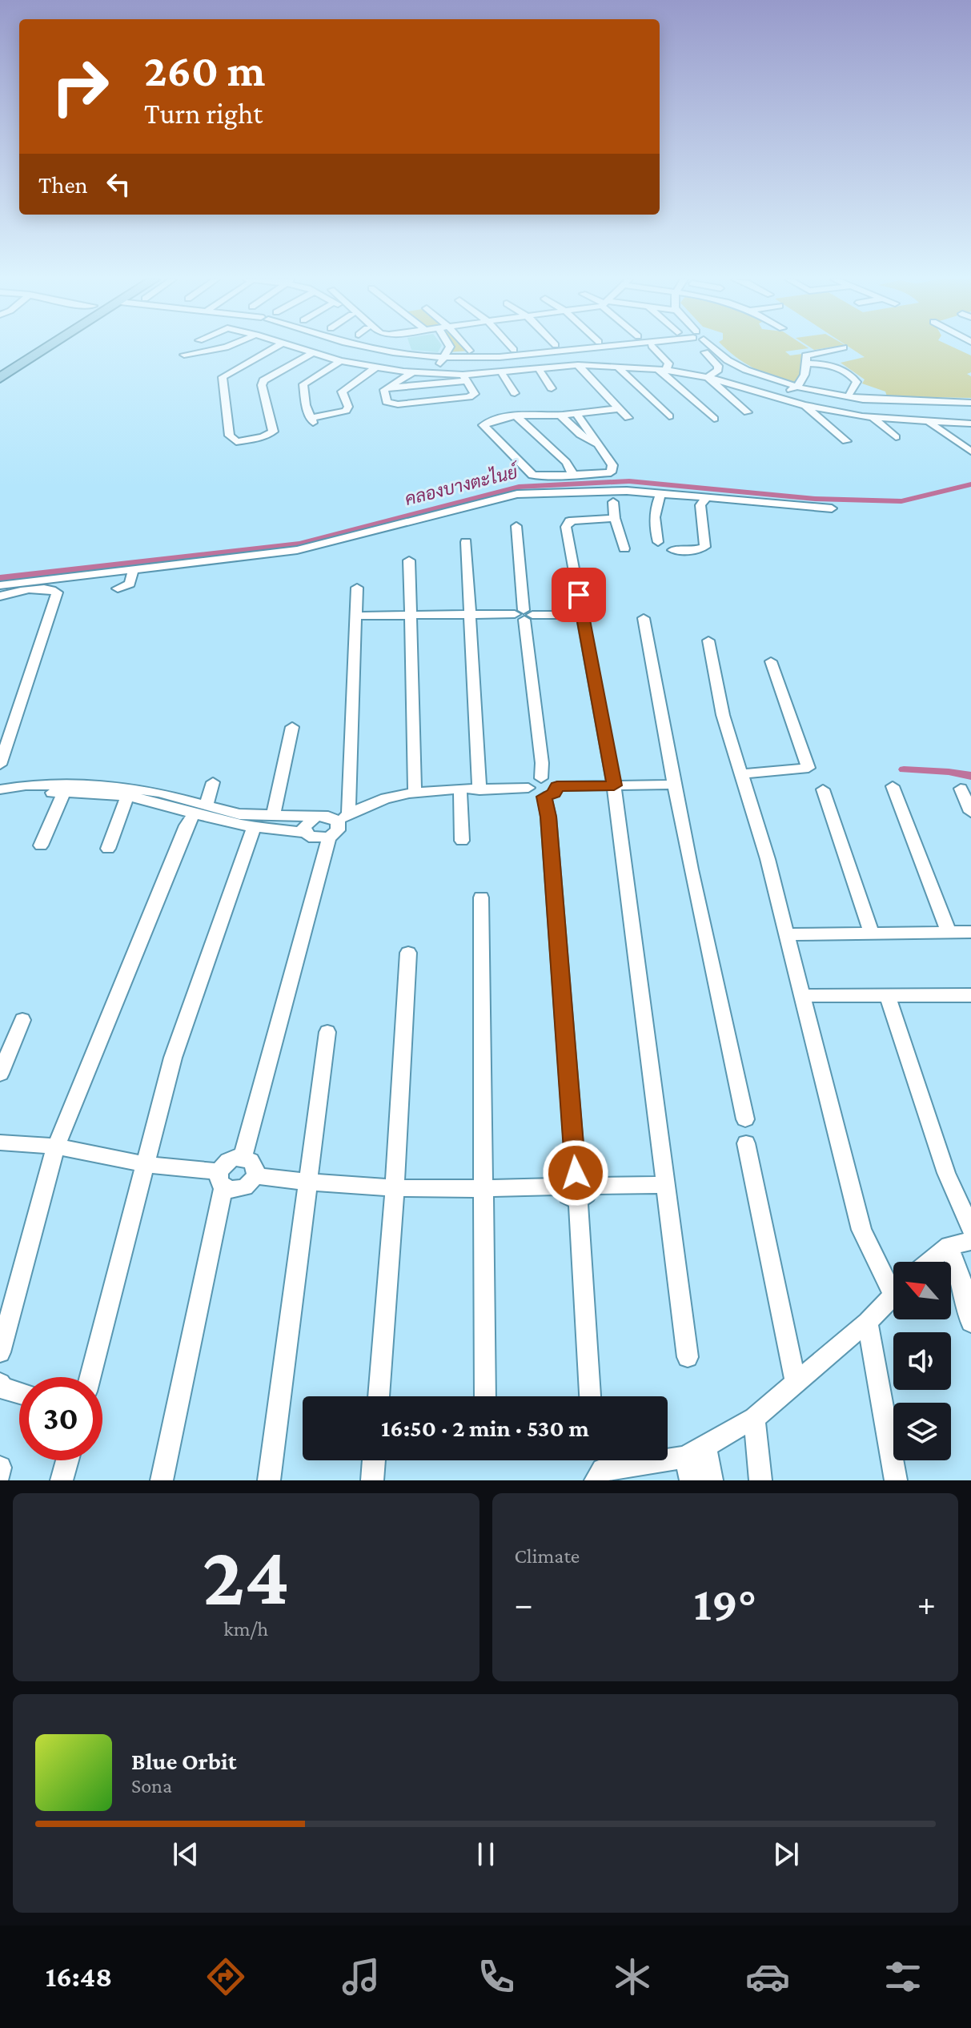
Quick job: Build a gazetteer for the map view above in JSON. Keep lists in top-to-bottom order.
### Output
{
  "water": ["คลองบางตะไนย์"],
  "north": "top left",
  "page": {
    "turn": ["260 m", "Turn right"],
    "then": "Then",
    "limit": "30",
    "trip": "16:50 · 2 min · 530 m",
    "tile": [
      ["24", "km/h"],
      "Climate"
    ],
    "heat": ["−", "19°", "+"],
    "song": ["Blue Orbit", "Sona"],
    "tabs": "16:48"
  }
}
